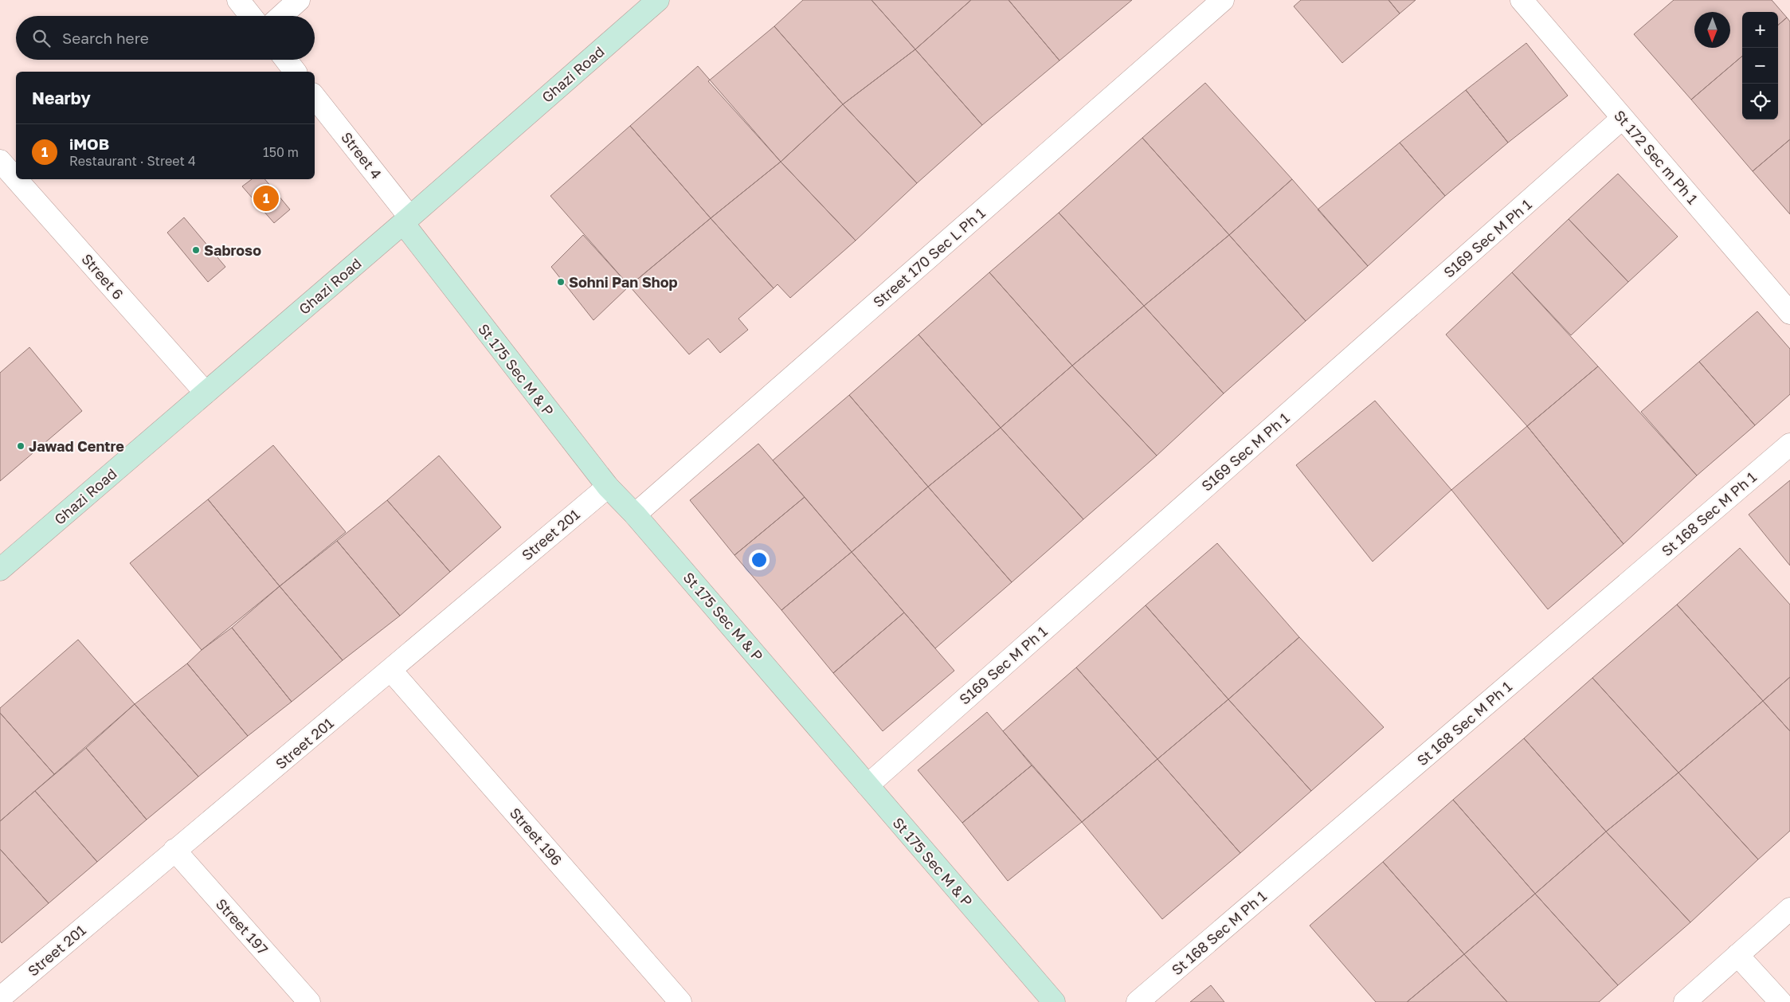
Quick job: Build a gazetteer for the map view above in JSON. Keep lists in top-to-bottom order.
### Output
{
  "streets": {
    "street": [
      "Ghazi Road",
      "Street 4",
      "St 172 Sec m Ph 1",
      "S169 Sec M Ph 1",
      "Street 170 Sec L Ph 1",
      "Street 6",
      "St 175 Sec M & P",
      "St 168 Sec M Ph 1",
      "Street 201",
      "Street 196",
      "Street 197"
    ]
  },
  "crossings": [
    ["Ghazi Road", "Street 4"],
    ["Ghazi Road", "Street 6"],
    ["Ghazi Road", "St 175 Sec M & P"],
    ["Street 4", "St 175 Sec M & P"],
    ["St 172 Sec m Ph 1", "S169 Sec M Ph 1"],
    ["S169 Sec M Ph 1", "St 175 Sec M & P"],
    ["Street 170 Sec L Ph 1", "St 175 Sec M & P"],
    ["St 175 Sec M & P", "Street 201"],
    ["Street 201", "Street 196"],
    ["Street 201", "Street 197"]
  ],
  "places": ["Sabroso", "Sohni Pan Shop", "Jawad Centre"],
  "north": "bottom",
  "page": {
    "map_buttons": ["+", "−"],
    "search": "Search here",
    "heading": "Nearby",
    "list": [
      {
        "mark": "1",
        "name": "iMOB",
        "note": "Restaurant · Street 4",
        "value": "150 m"
      }
    ],
    "pins": "1"
  }
}
